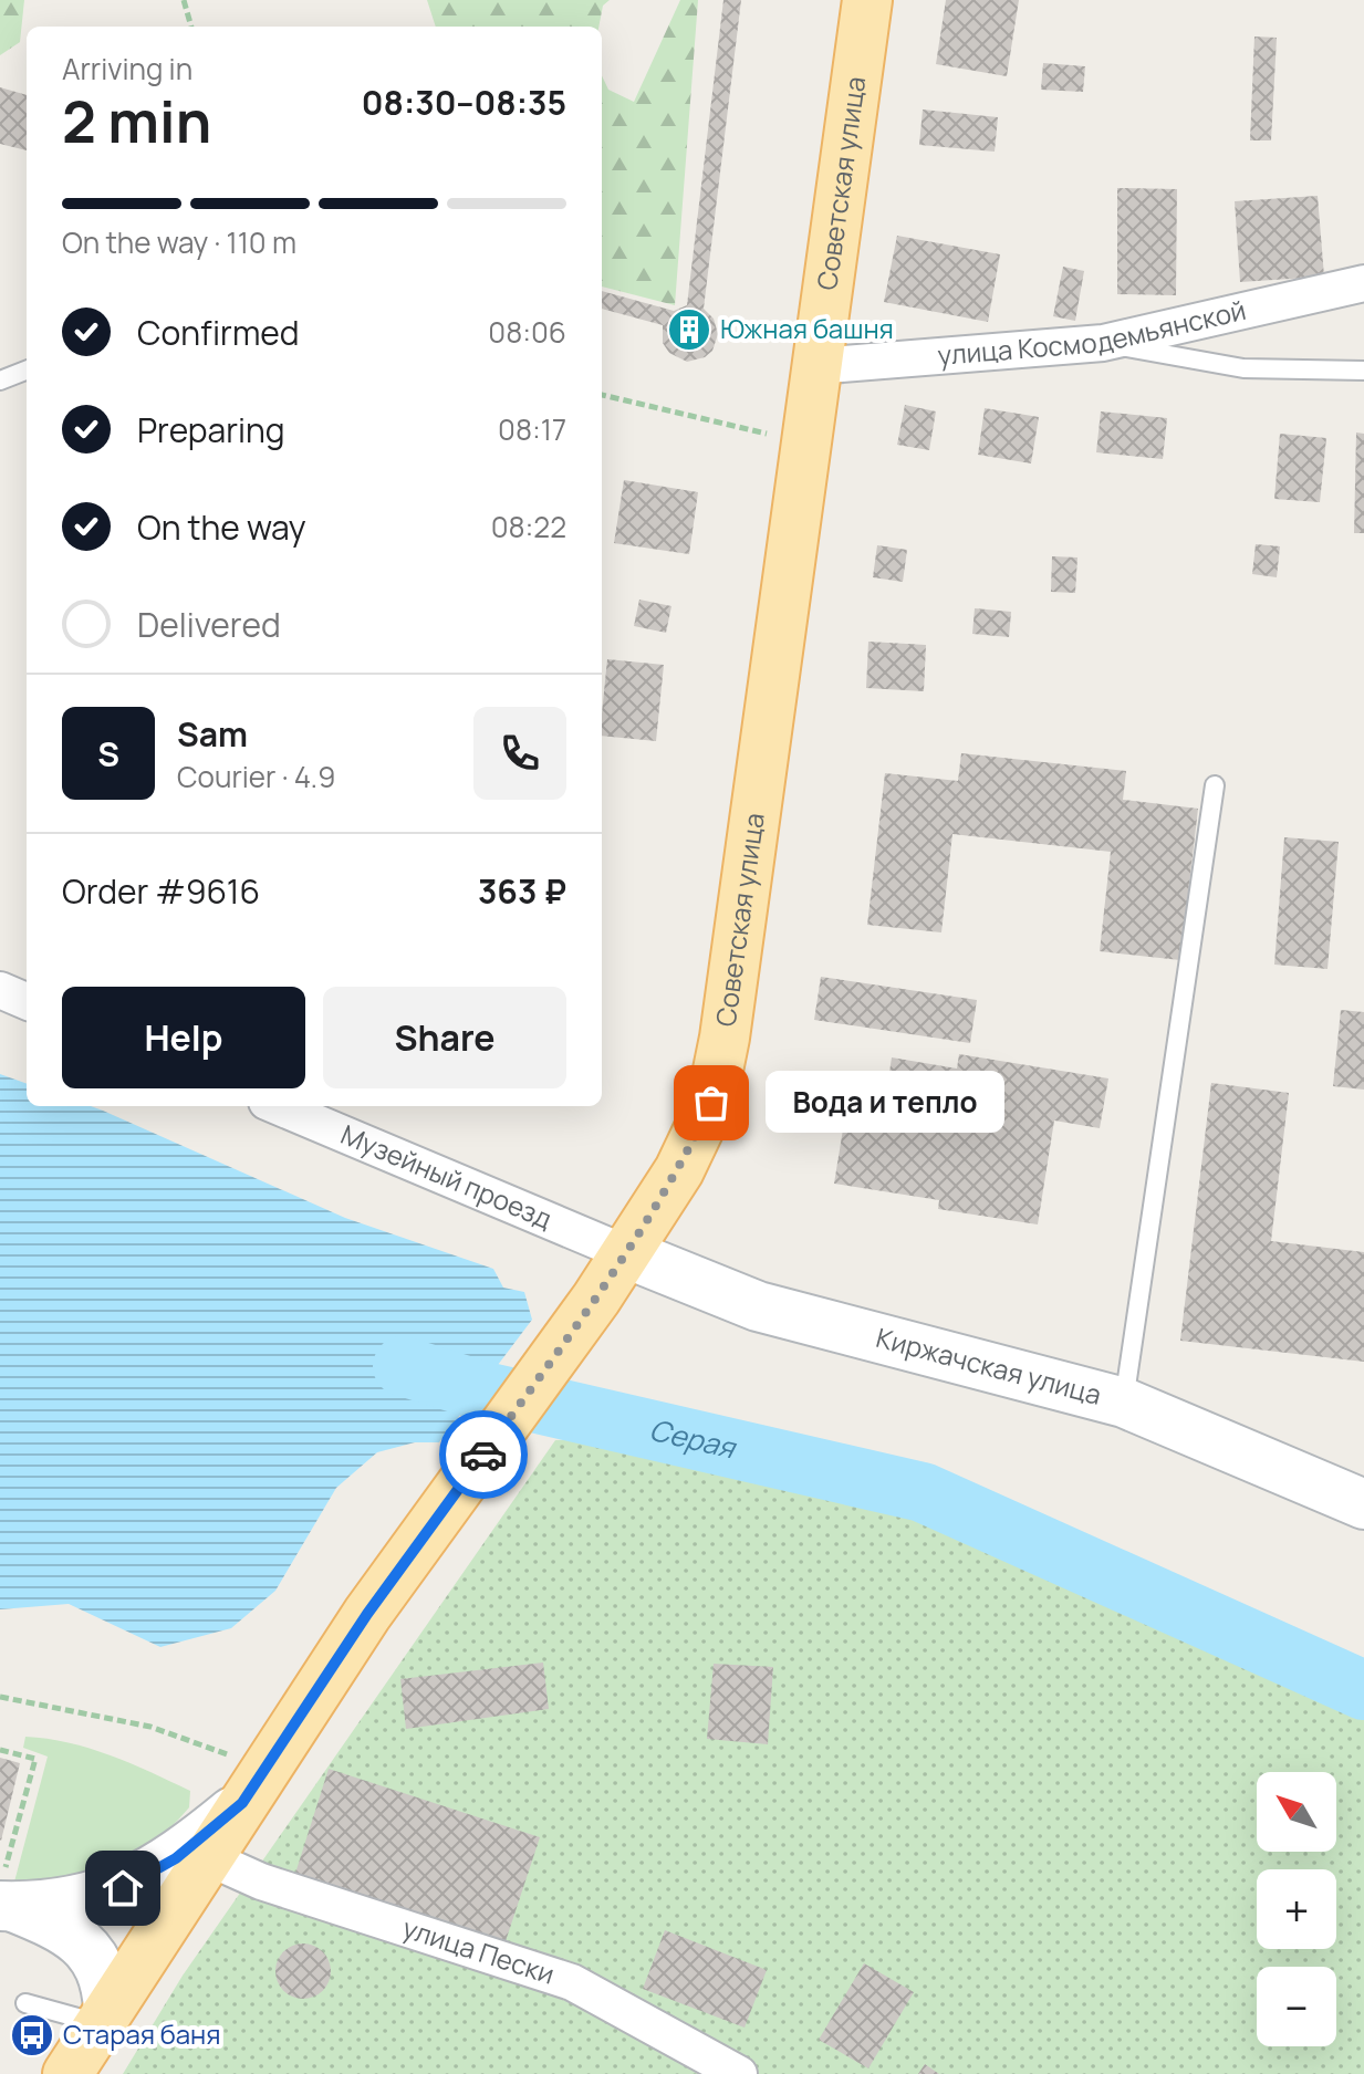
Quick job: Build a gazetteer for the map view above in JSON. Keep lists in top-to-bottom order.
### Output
{
  "streets": {
    "main road": ["Советская улица"],
    "street": [
      "улица Космодемьянской",
      "Музейный проезд",
      "Киржачская улица",
      "улица Пески"
    ]
  },
  "crossings": [
    ["Советская улица", "улица Космодемьянской"],
    ["Советская улица", "Музейный проезд"],
    ["Советская улица", "Киржачская улица"],
    ["Советская улица", "улица Пески"],
    ["Музейный проезд", "Киржачская улица"]
  ],
  "water": ["Серая"],
  "places": {
    "building": ["Южная башня"],
    "other": ["Вода и тепло"],
    "bus stop": ["Старая баня"]
  },
  "north": "top left",
  "page": {
    "heading": ["2 min", "Arriving in", "08:30–08:35"],
    "panel": [
      "Sam",
      "Courier · 4.9",
      "Order #9616",
      "363 ₽"
    ],
    "bar": "On the way · 110 m",
    "list": [
      ["Confirmed", "08:06"],
      ["Preparing", "08:17"],
      ["On the way", "08:22"],
      "Delivered"
    ],
    "round": "S",
    "buttons": ["Help", "Share"],
    "bubble": "Вода и тепло",
    "map_buttons": ["+", "−"]
  }
}
